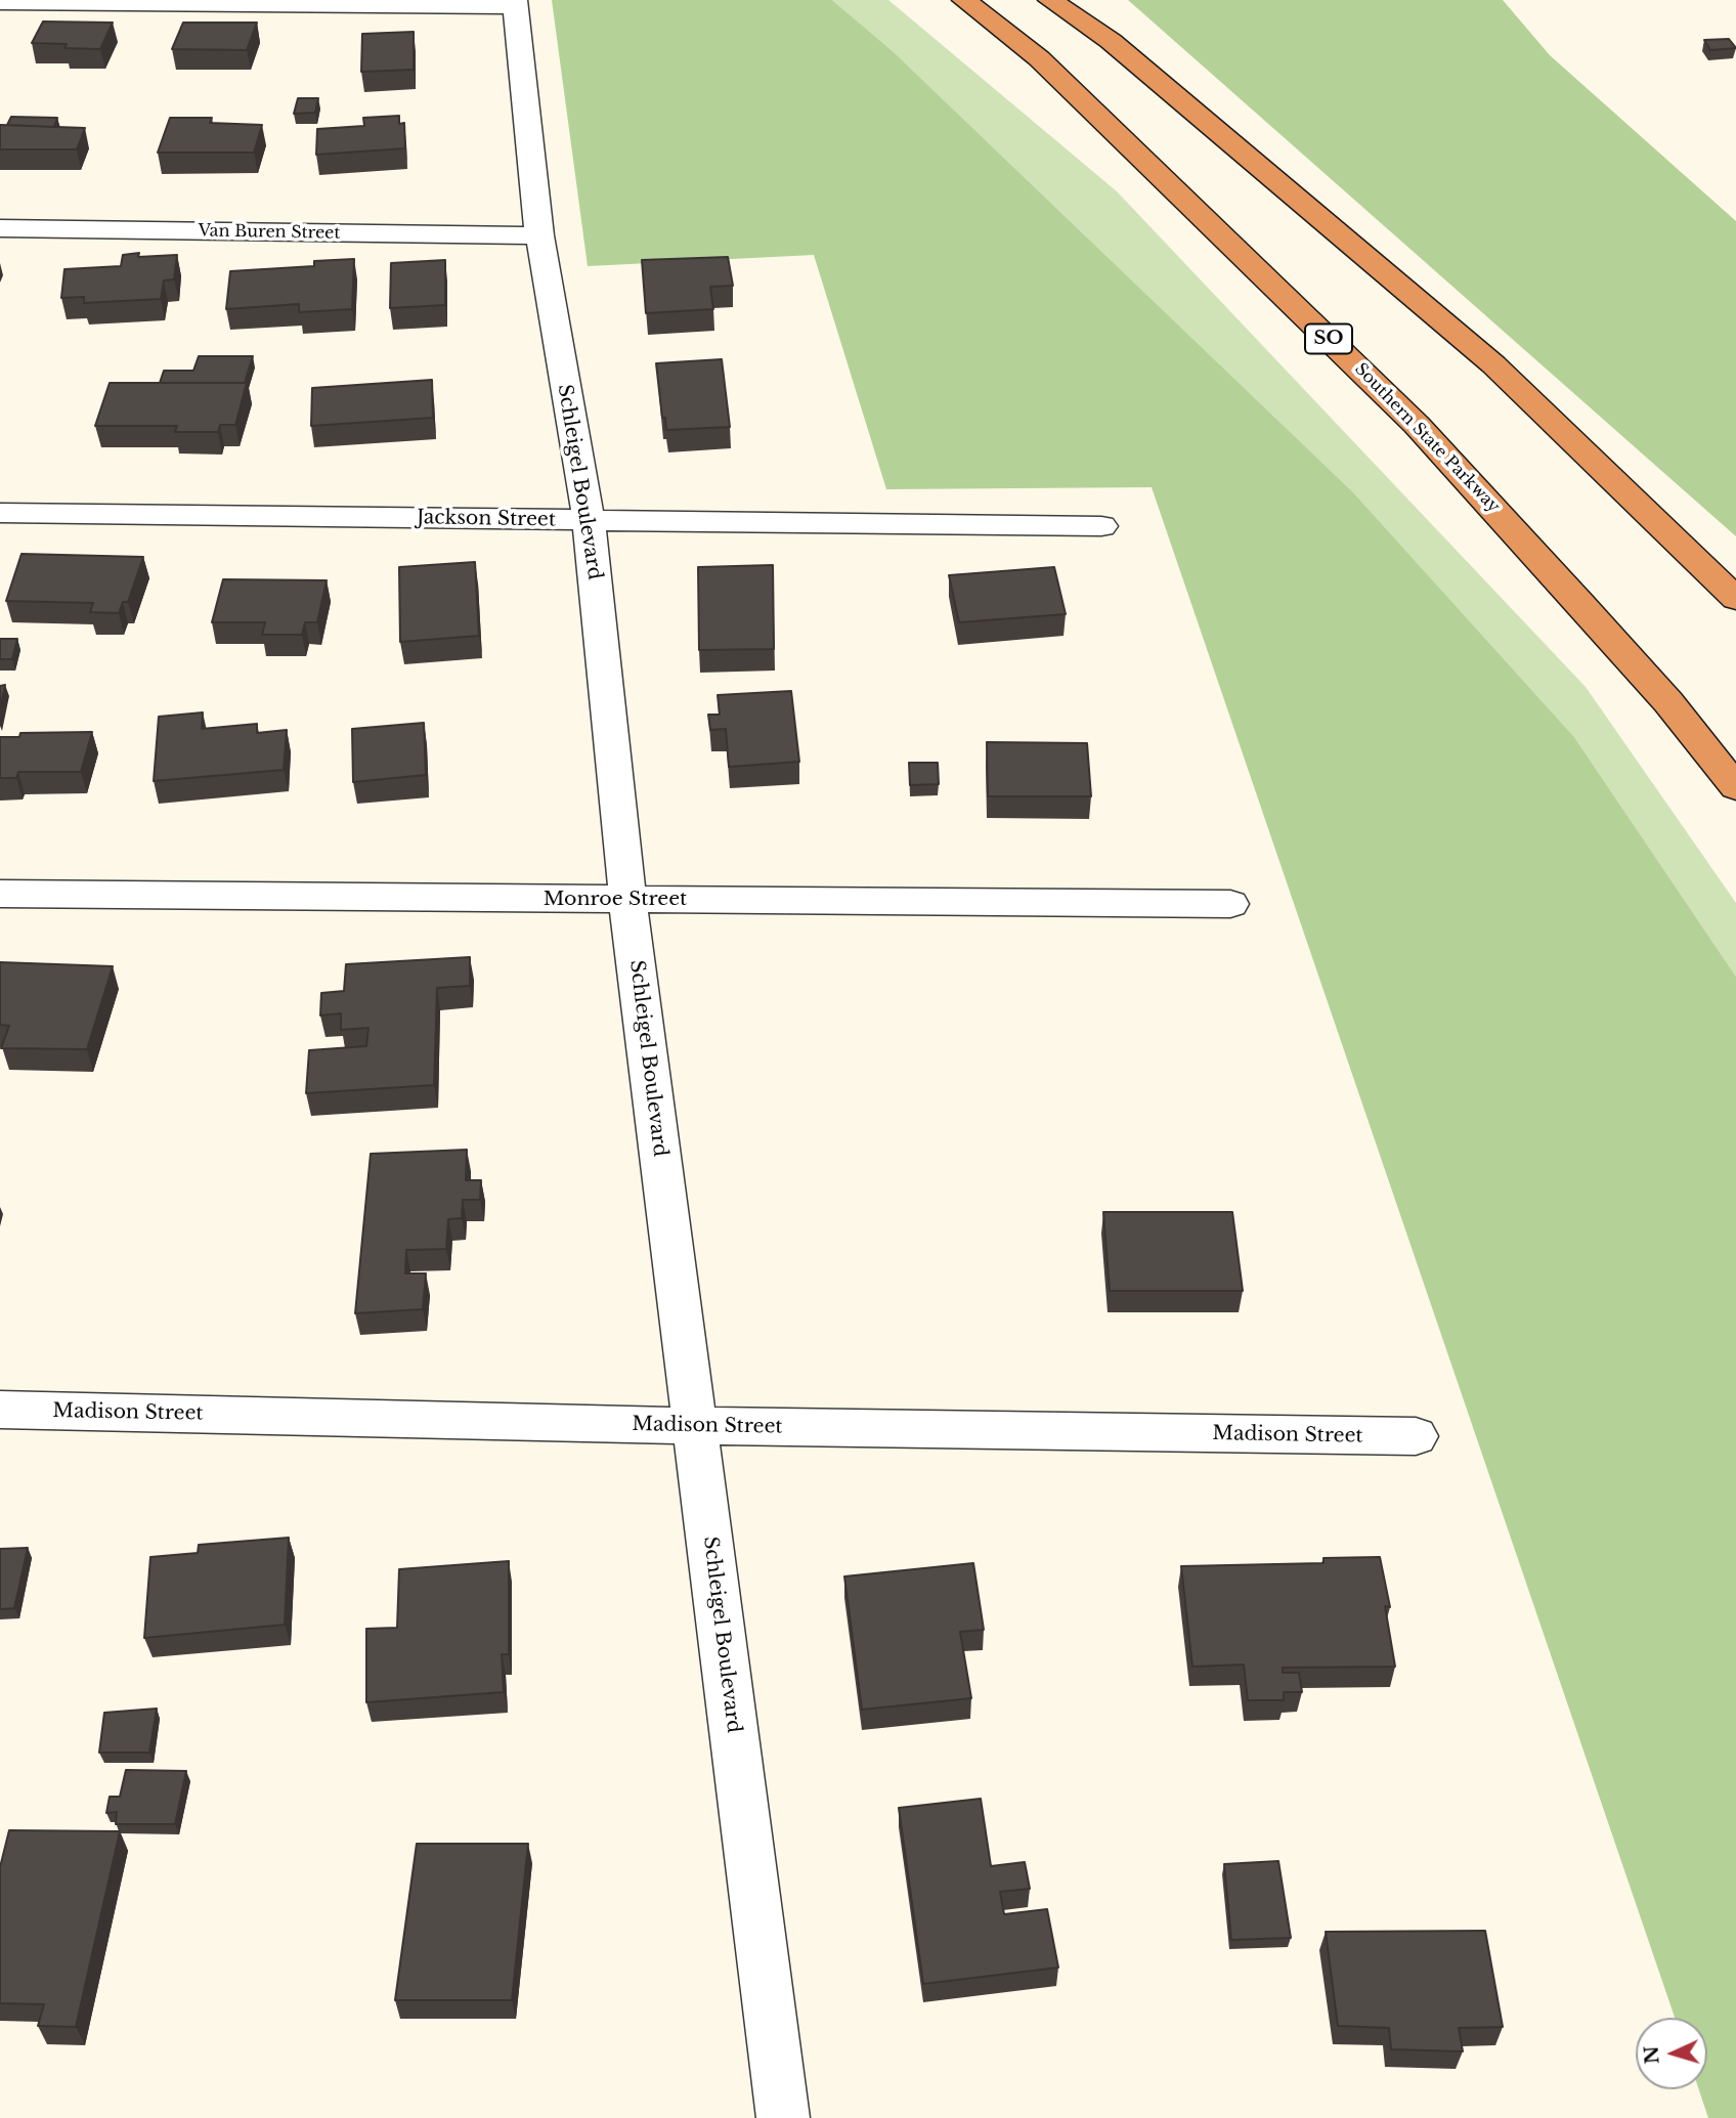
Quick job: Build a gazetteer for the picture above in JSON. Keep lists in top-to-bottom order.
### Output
{
  "streets": {
    "highway": ["SO", "Southern State Parkway"],
    "street": [
      "Van Buren Street",
      "Schleigel Boulevard",
      "Jackson Street",
      "Monroe Street",
      "Madison Street"
    ]
  },
  "crossings": [
    ["Van Buren Street", "Schleigel Boulevard"],
    ["Schleigel Boulevard", "Jackson Street"],
    ["Schleigel Boulevard", "Monroe Street"],
    ["Schleigel Boulevard", "Madison Street"]
  ],
  "north": "left"
}
